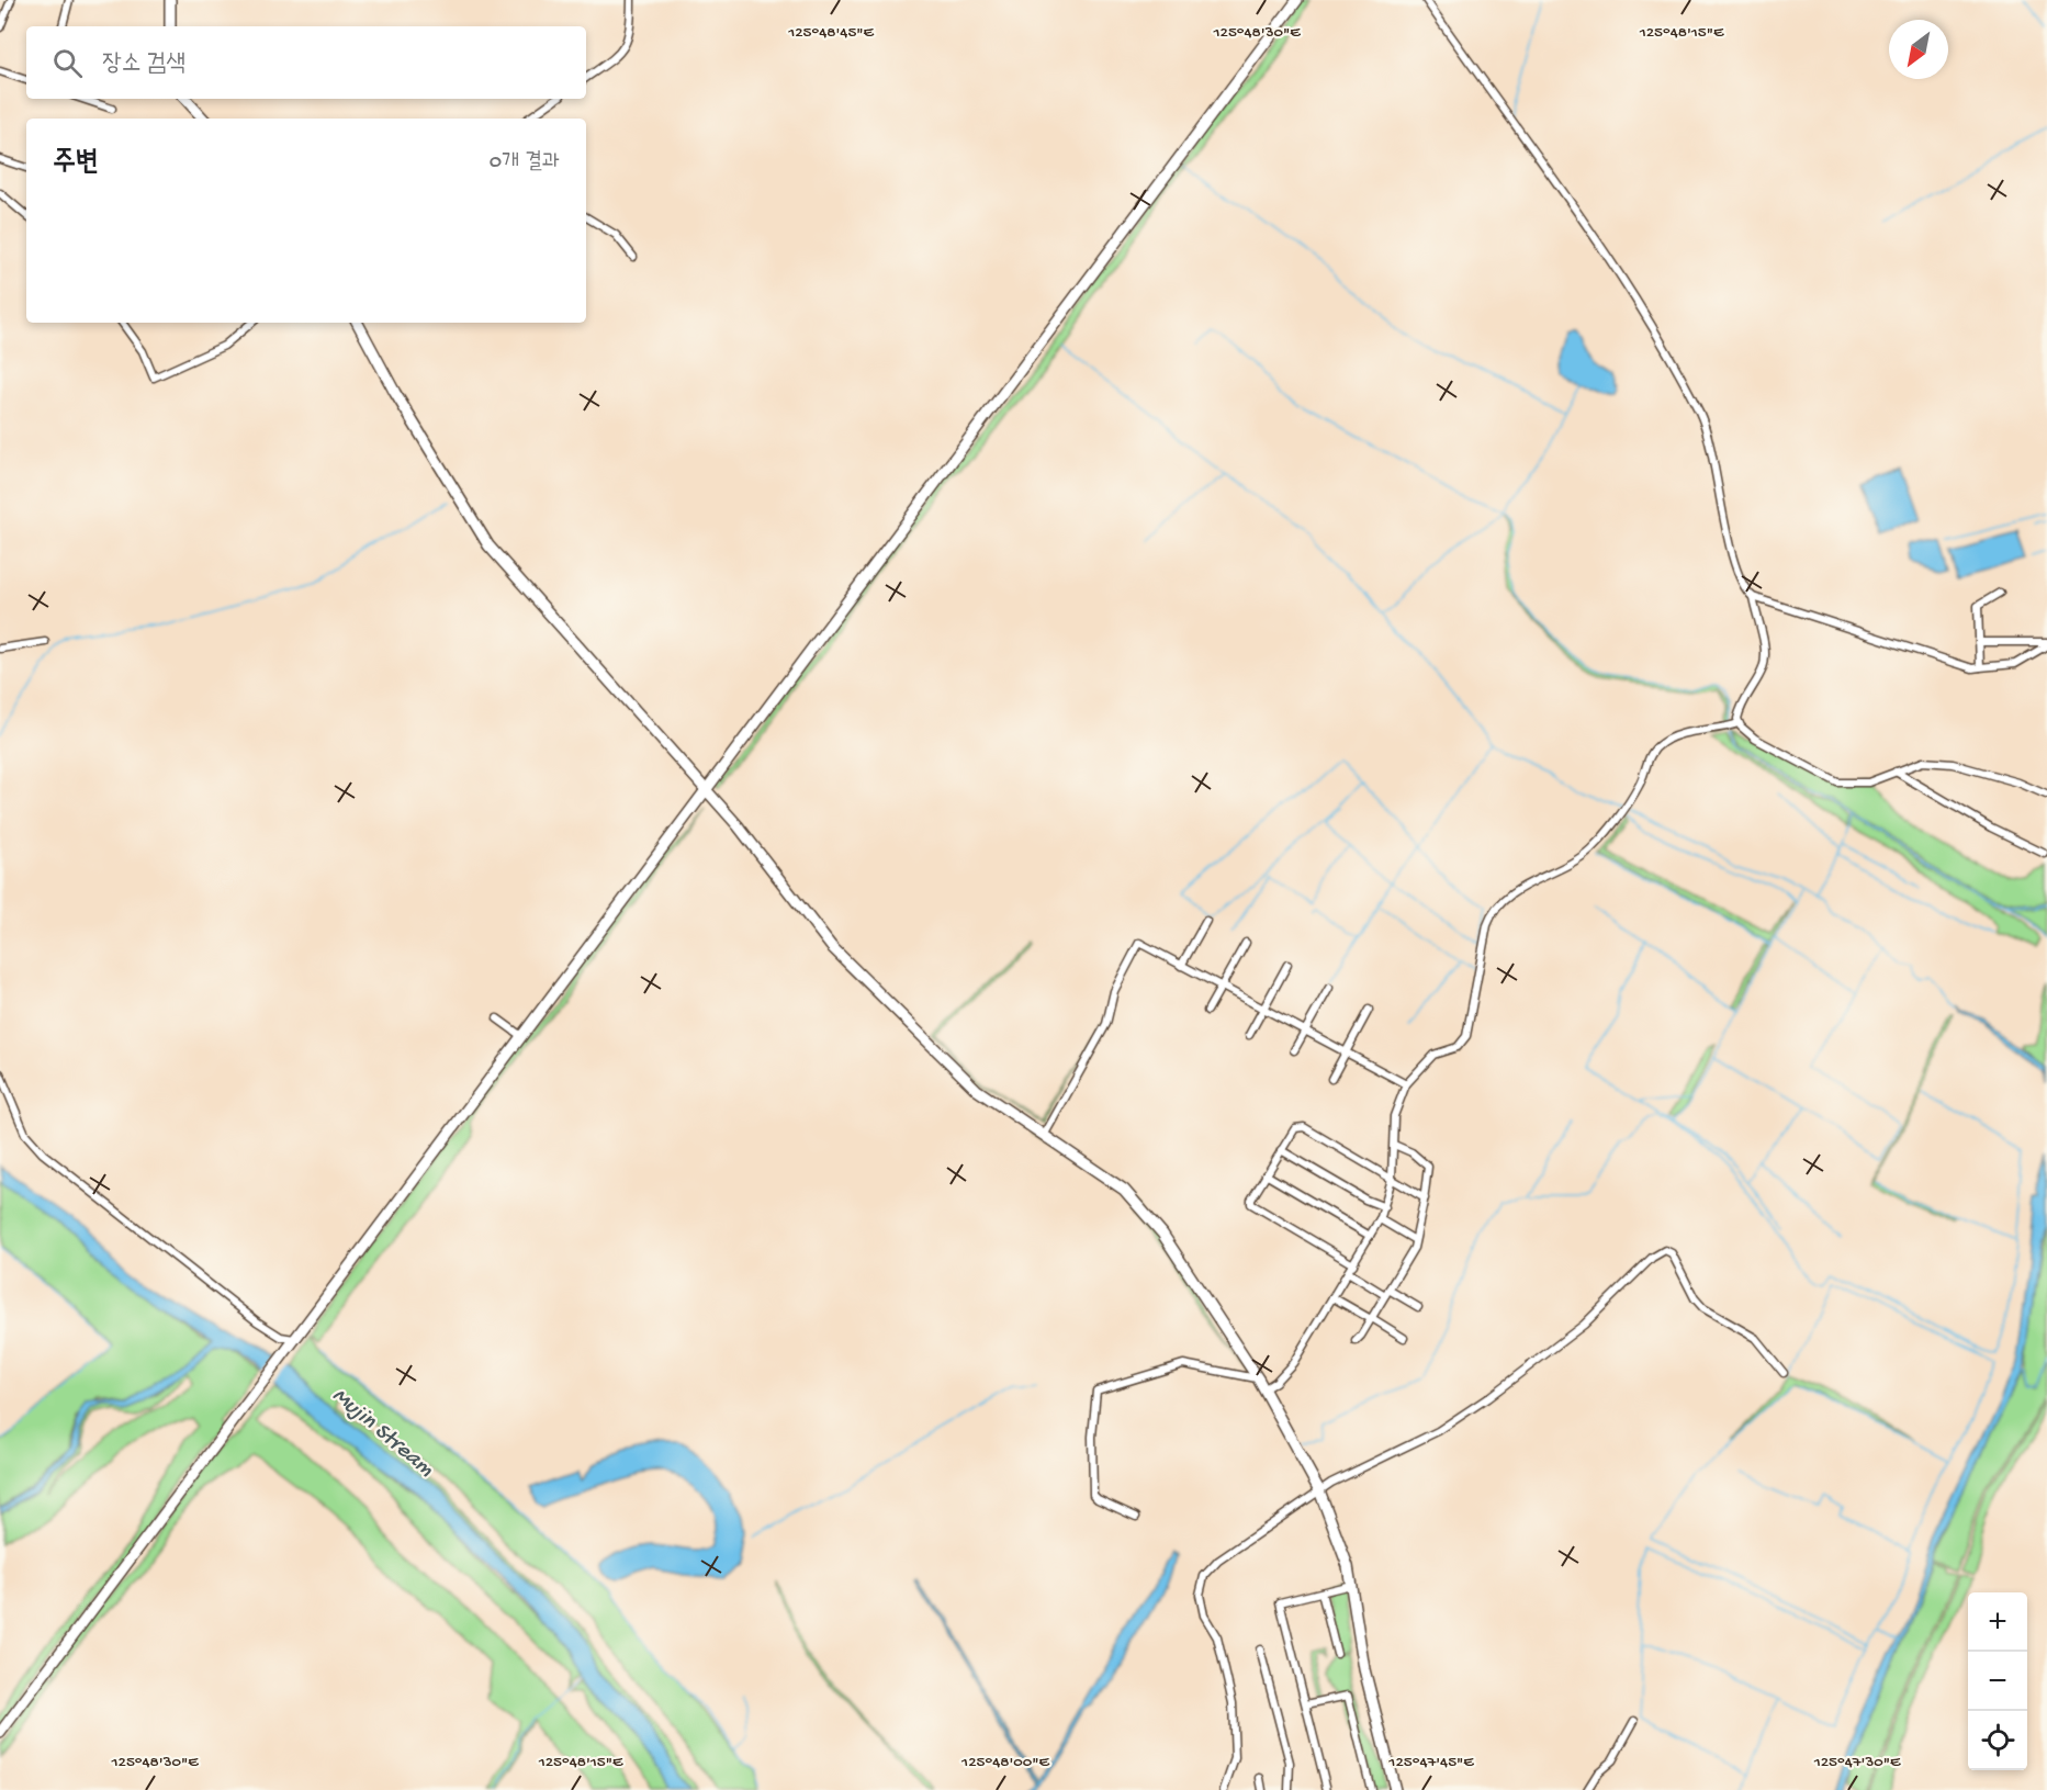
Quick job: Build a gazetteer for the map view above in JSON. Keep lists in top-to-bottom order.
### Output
{
  "water": ["Mujin Stream"],
  "north": "bottom left",
  "page": {
    "search": "장소 검색",
    "heading": ["주변", "0개 결과"],
    "map_buttons": ["+", "−"]
  },
  "coordinates": [
    "125°48'45\"E",
    "125°48'30\"E",
    "125°48'15\"E",
    "125°48'00\"E",
    "125°47'45\"E",
    "125°47'30\"E"
  ]
}
